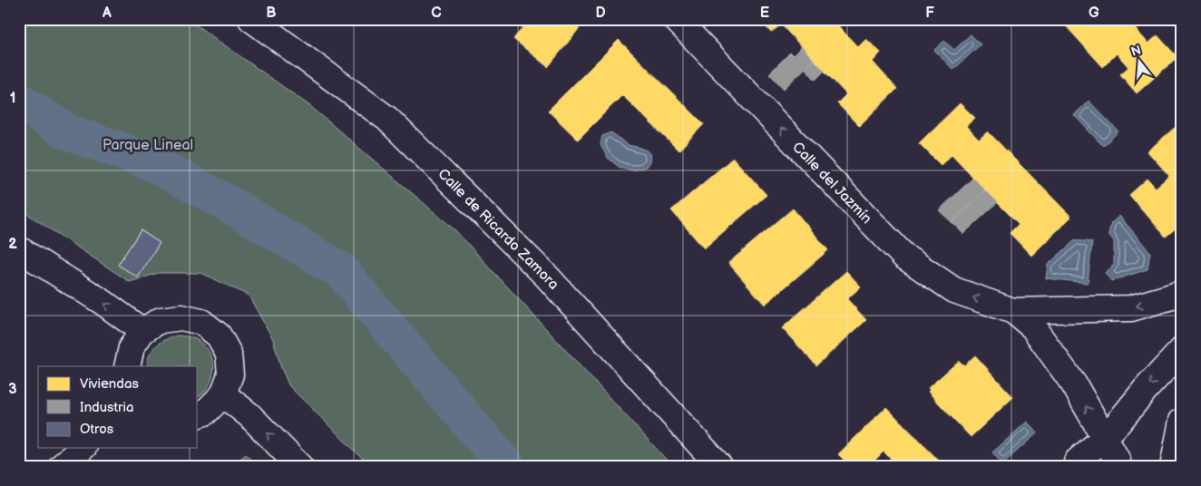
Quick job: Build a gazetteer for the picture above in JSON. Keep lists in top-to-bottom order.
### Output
{
  "streets": {
    "street": ["Calle del Jazmín", "Calle de Ricardo Zamora"]
  },
  "one_way": ["Calle del Jazmín"],
  "parks": ["Parque Lineal"],
  "legend": ["Viviendas", "Industria", "Otros"],
  "north": "top",
  "grid": {
    "columns": [
      "A",
      "B",
      "C",
      "D",
      "E",
      "F",
      "G"
    ],
    "rows": ["1", "2", "3"]
  }
}
